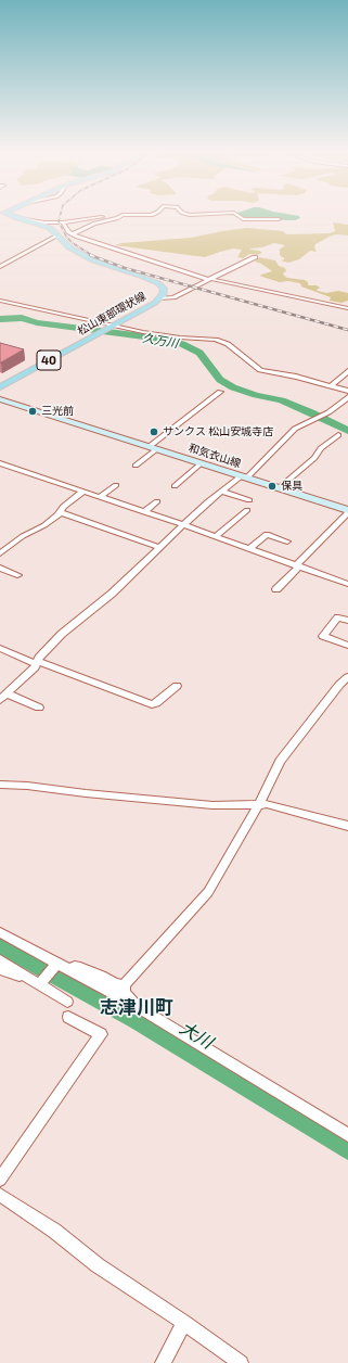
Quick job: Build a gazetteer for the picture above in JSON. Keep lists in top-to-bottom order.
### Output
{
  "streets": {
    "main road": ["松山東部環状線", "40", "和気衣山線"]
  },
  "districts": ["志津川町"],
  "water": ["久万川", "大川"],
  "places": ["三光前", "サンクス 松山安城寺店", "保具"]
}
